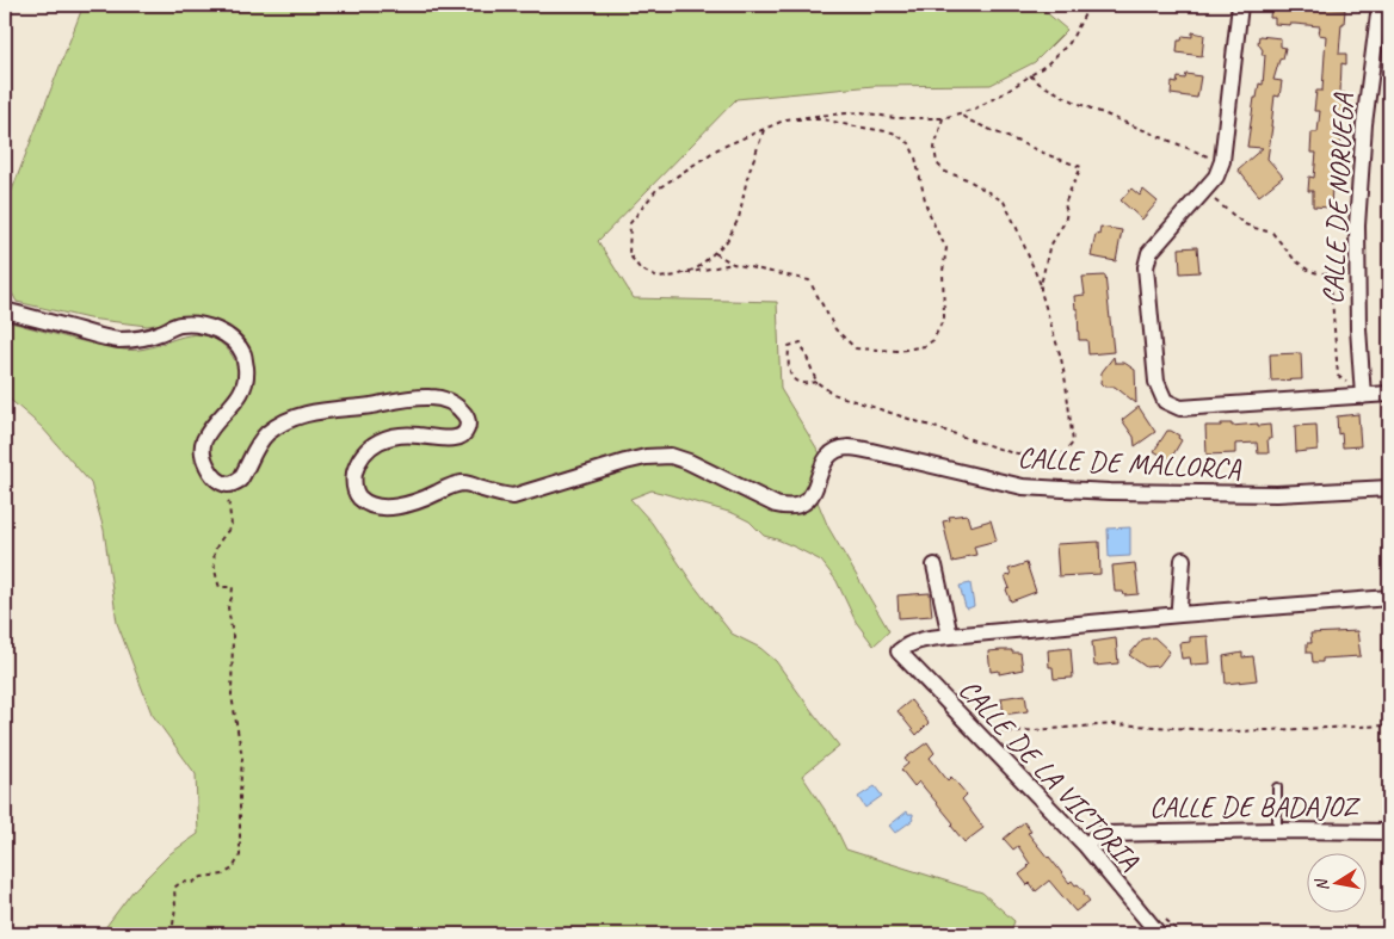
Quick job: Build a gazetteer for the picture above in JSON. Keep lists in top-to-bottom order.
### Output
{
  "streets": {
    "street": [
      "CALLE DE NORUEGA",
      "CALLE DE MALLORCA",
      "CALLE DE LA VICTORIA",
      "CALLE DE BADAJOZ"
    ]
  },
  "crossings": [
    ["CALLE DE LA VICTORIA", "CALLE DE BADAJOZ"]
  ],
  "north": "left"
}
